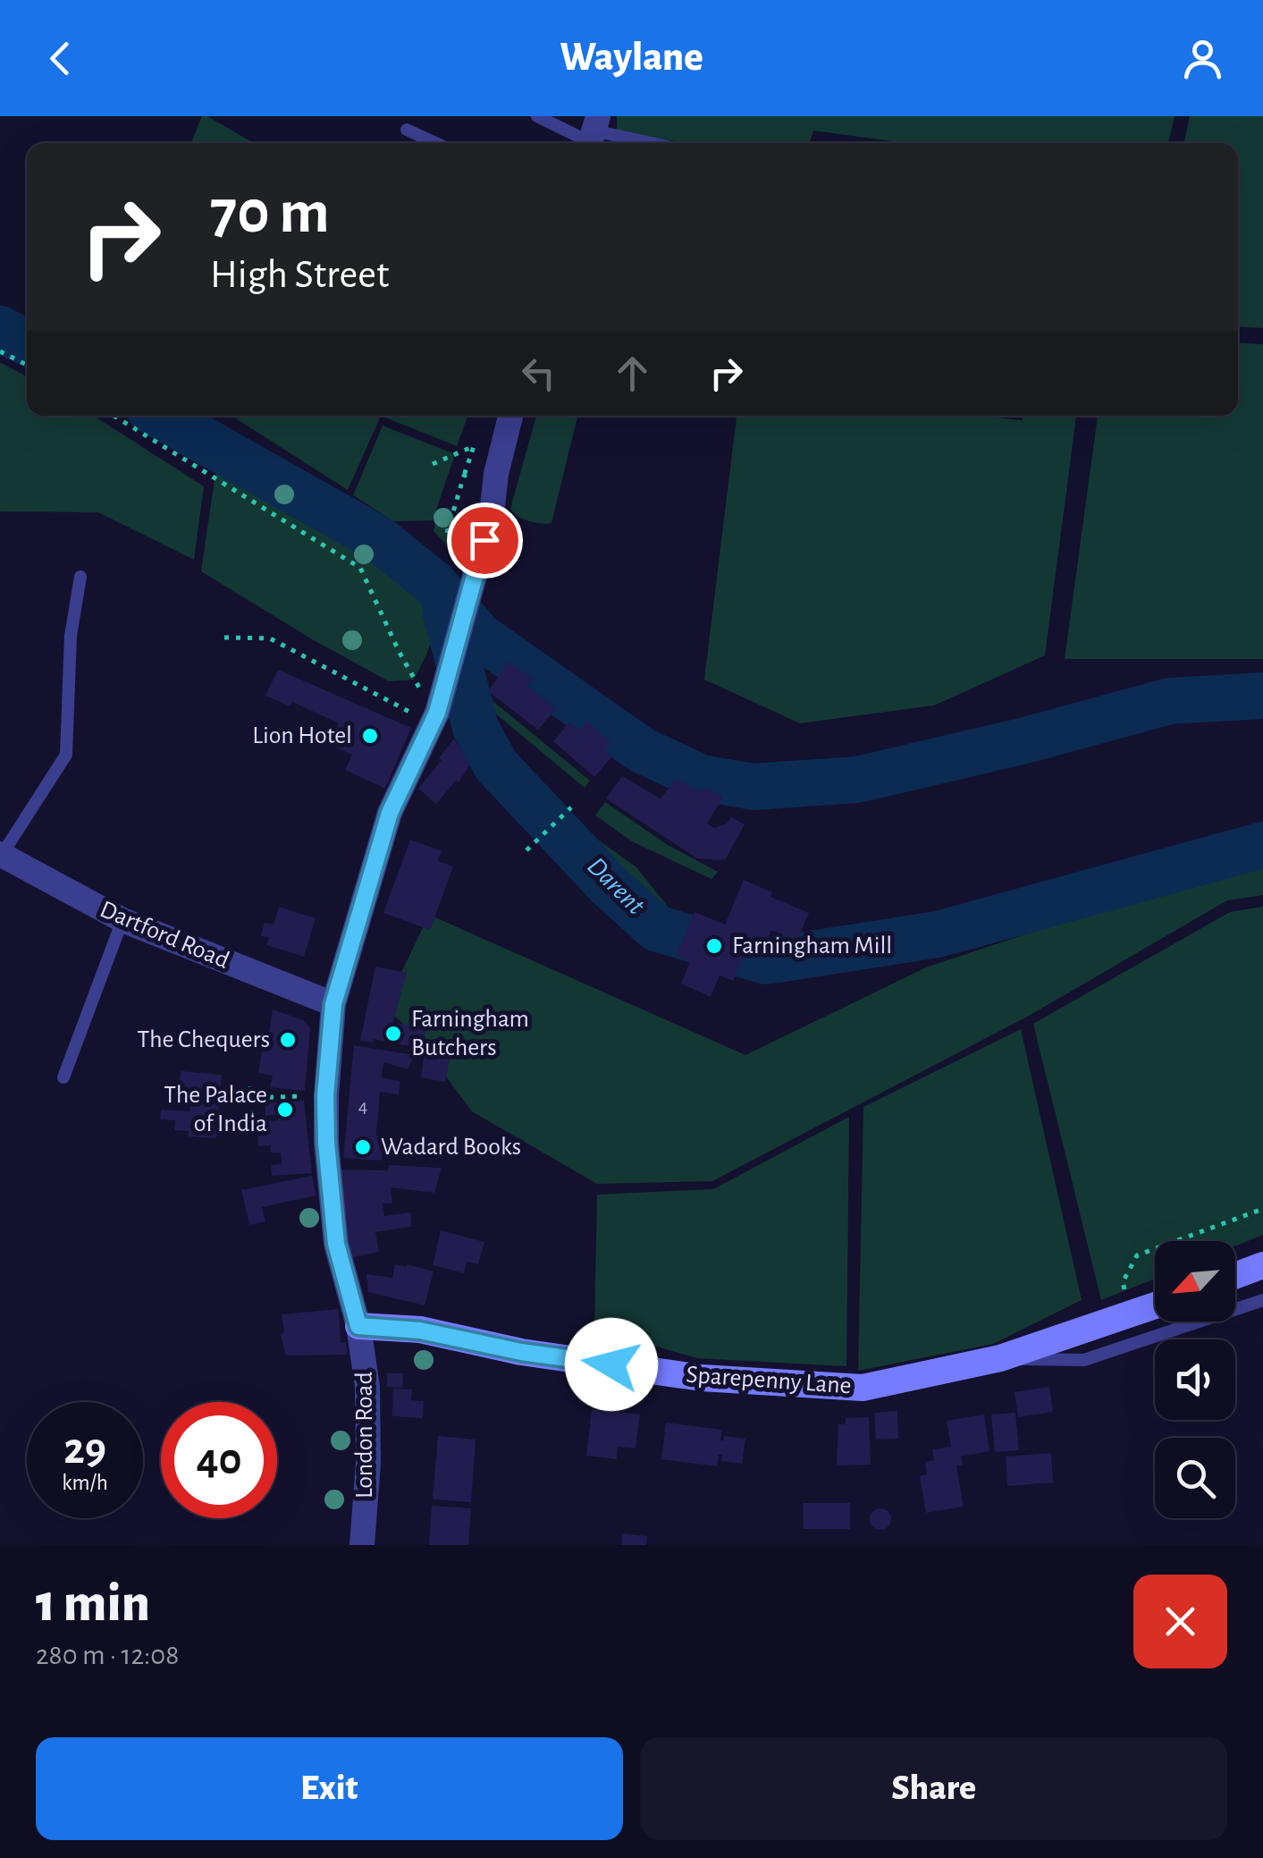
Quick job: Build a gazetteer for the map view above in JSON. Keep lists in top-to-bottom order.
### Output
{
  "streets": {
    "street": ["Dartford Road", "Sparepenny Lane", "London Road"]
  },
  "crossings": [
    ["Dartford Road", "London Road"],
    ["Sparepenny Lane", "London Road"]
  ],
  "water": ["Darent"],
  "places": [
    "Lion Hotel",
    "Farningham Mill",
    "Farningham Butchers",
    "The Chequers",
    "The Palace of India",
    "Wadard Books"
  ],
  "house_numbers": ["4"],
  "north": "bottom left",
  "page": {
    "header": "Waylane",
    "turn": ["70 m", "High Street"],
    "speed": "29 km/h",
    "limit": "40",
    "heading": ["1 min", "280 m · 12:08"],
    "buttons": ["Exit", "Share"]
  }
}
